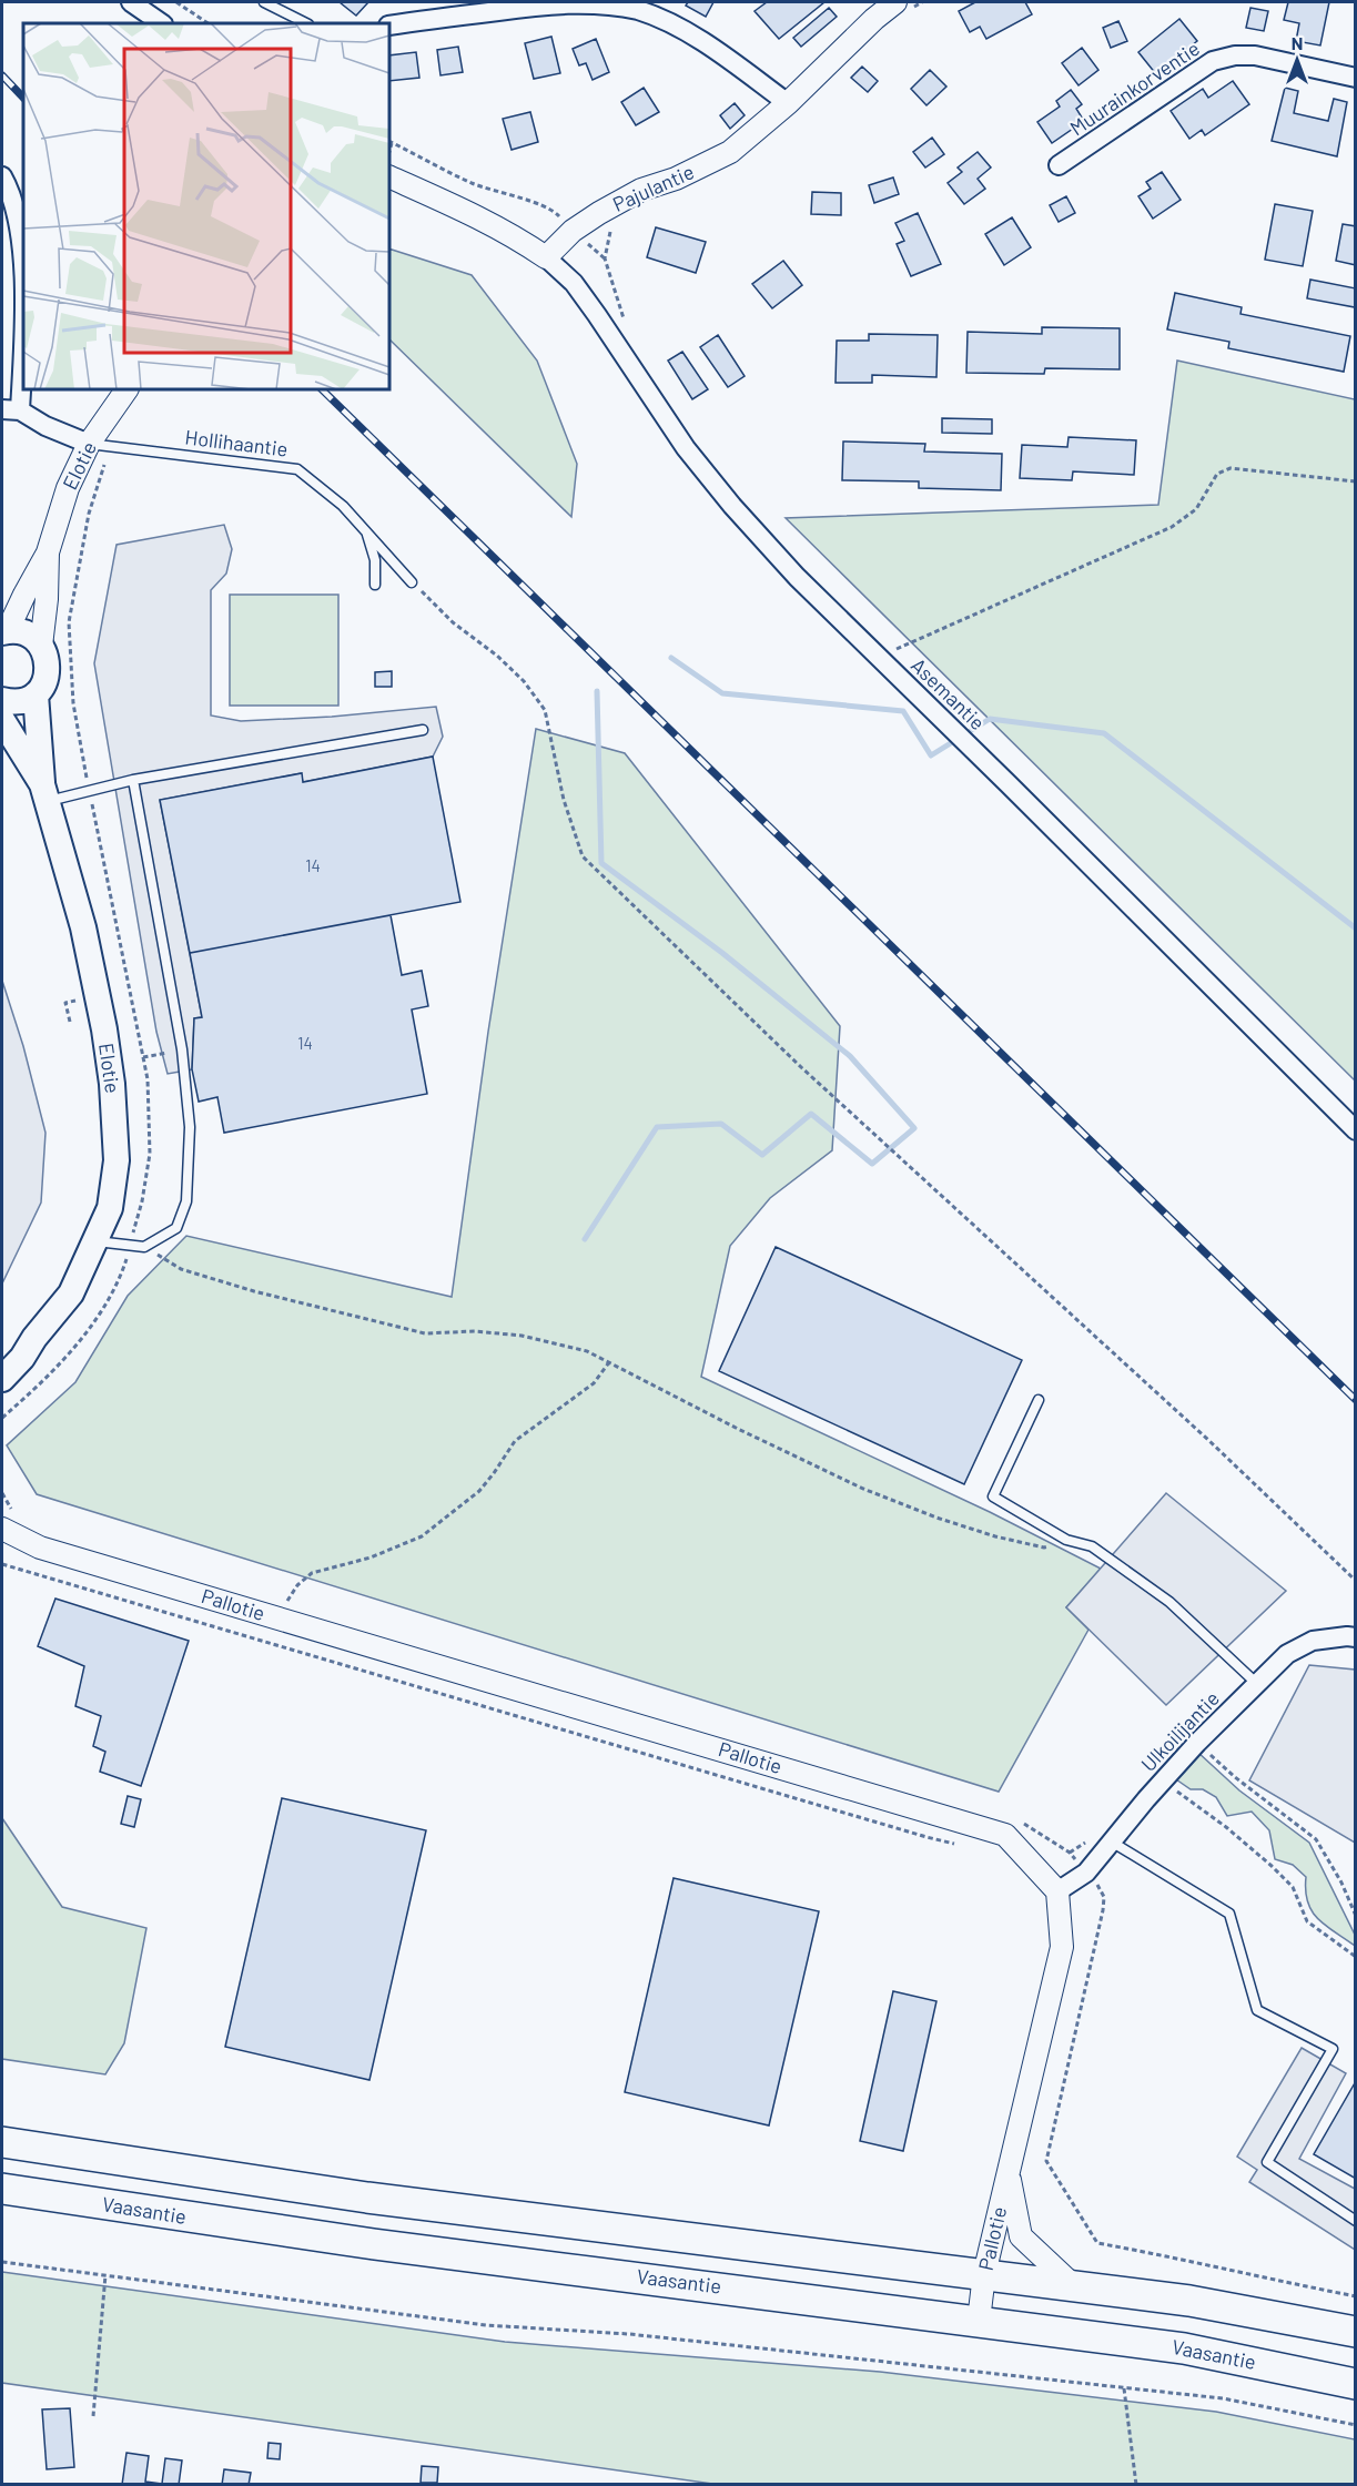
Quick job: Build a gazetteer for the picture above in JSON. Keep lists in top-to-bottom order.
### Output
{
  "streets": {
    "highway": ["Vaasantie"],
    "main road": ["Elotie"],
    "street": [
      "Muurainkorventie",
      "Pajulantie",
      "Asemantie",
      "Pallotie",
      "Ulkoilijantie"
    ],
    "lane": ["Hollihaantie"]
  },
  "crossings": [
    ["Pajulantie", "Asemantie"],
    ["Hollihaantie", "Elotie"],
    ["Pallotie", "Ulkoilijantie"],
    ["Pallotie", "Vaasantie"]
  ],
  "house_numbers": ["14", "14"],
  "north": "top"
}
